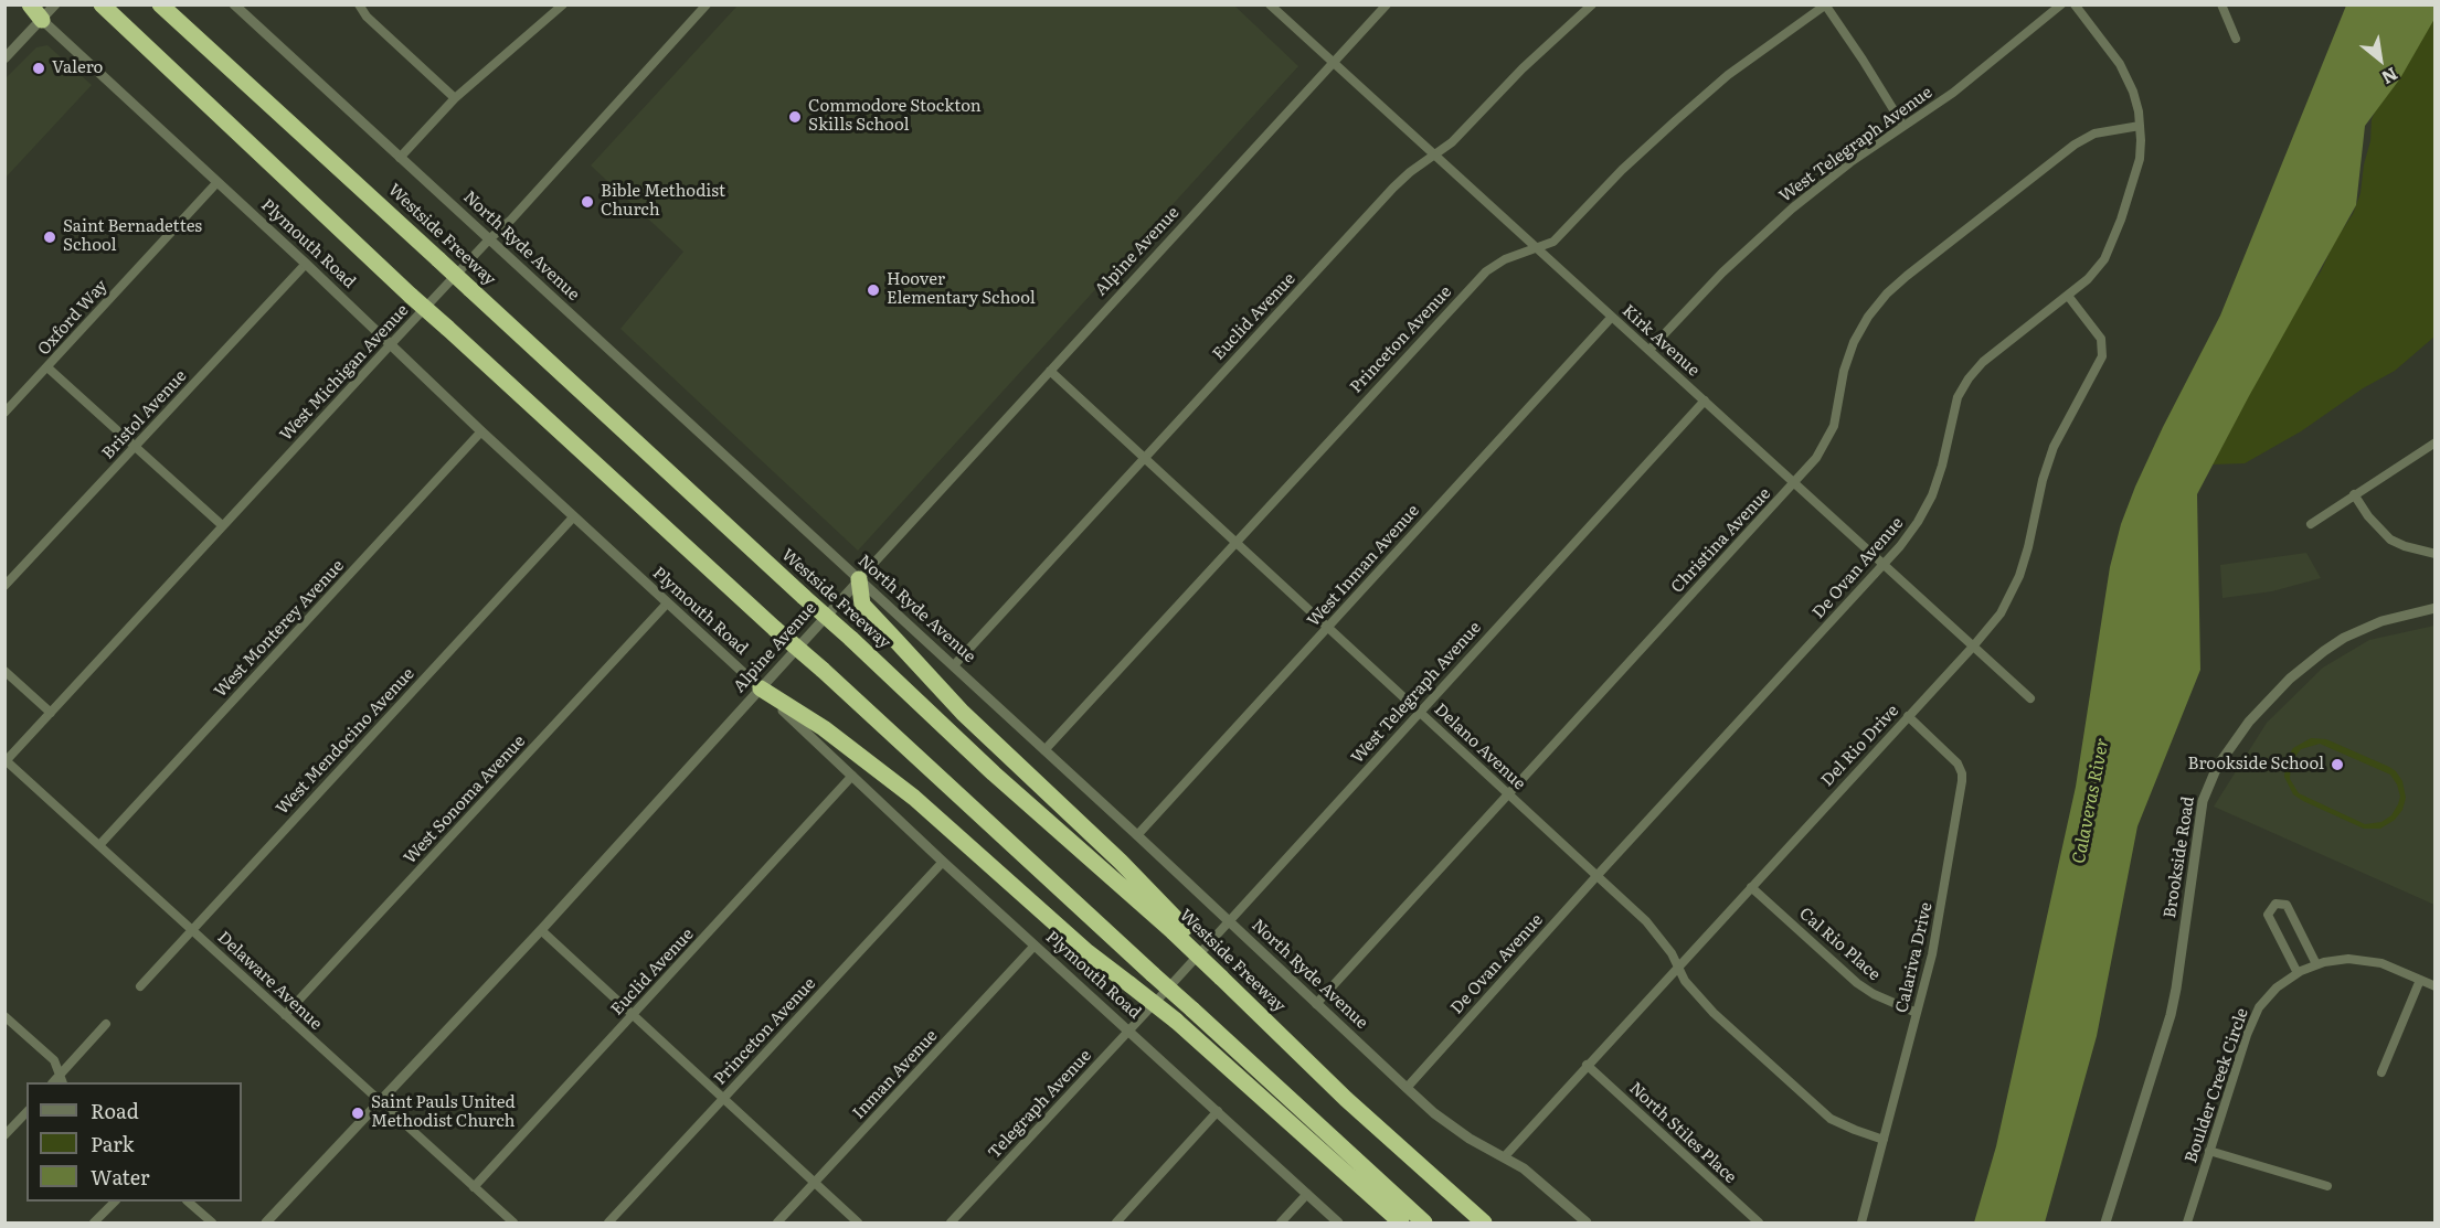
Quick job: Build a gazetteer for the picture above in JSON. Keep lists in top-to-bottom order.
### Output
{
  "streets": {
    "highway": ["Westside Freeway"],
    "street": [
      "West Telegraph Avenue",
      "Plymouth Road",
      "North Ryde Avenue",
      "Alpine Avenue",
      "Euclid Avenue",
      "Oxford Way",
      "Princeton Avenue",
      "Kirk Avenue",
      "West Michigan Avenue",
      "Bristol Avenue",
      "Christina Avenue",
      "West Inman Avenue",
      "De Ovan Avenue",
      "West Monterey Avenue",
      "West Mendocino Avenue",
      "Del Rio Drive",
      "Delano Avenue",
      "West Sonoma Avenue",
      "Brookside Road",
      "Cal Rio Place",
      "Calariva Drive",
      "Delaware Avenue",
      "Inman Avenue",
      "Boulder Creek Circle",
      "Telegraph Avenue",
      "North Stiles Place"
    ]
  },
  "crossings": [
    ["West Telegraph Avenue", "North Ryde Avenue"],
    ["West Telegraph Avenue", "Kirk Avenue"],
    ["West Telegraph Avenue", "Delano Avenue"],
    ["West Telegraph Avenue", "Telegraph Avenue"],
    ["Plymouth Road", "Alpine Avenue"],
    ["Plymouth Road", "Euclid Avenue"],
    ["Plymouth Road", "Oxford Way"],
    ["Plymouth Road", "Princeton Avenue"],
    ["Plymouth Road", "West Michigan Avenue"],
    ["Plymouth Road", "Bristol Avenue"],
    ["Plymouth Road", "West Monterey Avenue"],
    ["Plymouth Road", "West Mendocino Avenue"],
    ["Plymouth Road", "West Sonoma Avenue"],
    ["Plymouth Road", "Inman Avenue"],
    ["Plymouth Road", "Telegraph Avenue"],
    ["North Ryde Avenue", "Alpine Avenue"],
    ["North Ryde Avenue", "Euclid Avenue"],
    ["North Ryde Avenue", "Princeton Avenue"],
    ["North Ryde Avenue", "West Michigan Avenue"],
    ["North Ryde Avenue", "Christina Avenue"],
    ["North Ryde Avenue", "West Inman Avenue"],
    ["North Ryde Avenue", "De Ovan Avenue"],
    ["North Ryde Avenue", "Del Rio Drive"],
    ["Alpine Avenue", "Kirk Avenue"],
    ["Alpine Avenue", "Delano Avenue"],
    ["Alpine Avenue", "Delaware Avenue"],
    ["Euclid Avenue", "Kirk Avenue"],
    ["Euclid Avenue", "Delano Avenue"],
    ["Euclid Avenue", "Delaware Avenue"],
    ["Princeton Avenue", "Kirk Avenue"],
    ["Princeton Avenue", "Delano Avenue"],
    ["Kirk Avenue", "Christina Avenue"],
    ["Kirk Avenue", "West Inman Avenue"],
    ["Kirk Avenue", "De Ovan Avenue"],
    ["Kirk Avenue", "Del Rio Drive"],
    ["West Michigan Avenue", "Delaware Avenue"],
    ["Christina Avenue", "De Ovan Avenue"],
    ["Christina Avenue", "Delano Avenue"],
    ["West Inman Avenue", "Delano Avenue"],
    ["De Ovan Avenue", "Del Rio Drive"],
    ["De Ovan Avenue", "Delano Avenue"],
    ["West Monterey Avenue", "Delaware Avenue"],
    ["West Mendocino Avenue", "Delaware Avenue"],
    ["Del Rio Drive", "Delano Avenue"],
    ["Del Rio Drive", "Cal Rio Place"],
    ["Del Rio Drive", "Calariva Drive"],
    ["Del Rio Drive", "North Stiles Place"],
    ["Delano Avenue", "Calariva Drive"],
    ["West Sonoma Avenue", "Delaware Avenue"],
    ["Cal Rio Place", "Calariva Drive"]
  ],
  "water": ["Calaveras River"],
  "places": [
    "Valero",
    "Commodore Stockton Skills School",
    "Bible Methodist Church",
    "Saint Bernadettes School",
    "Hoover Elementary School",
    "Brookside School",
    "Saint Pauls United Methodist Church"
  ],
  "legend": ["Road", "Park", "Water"],
  "north": "bottom right"
}
